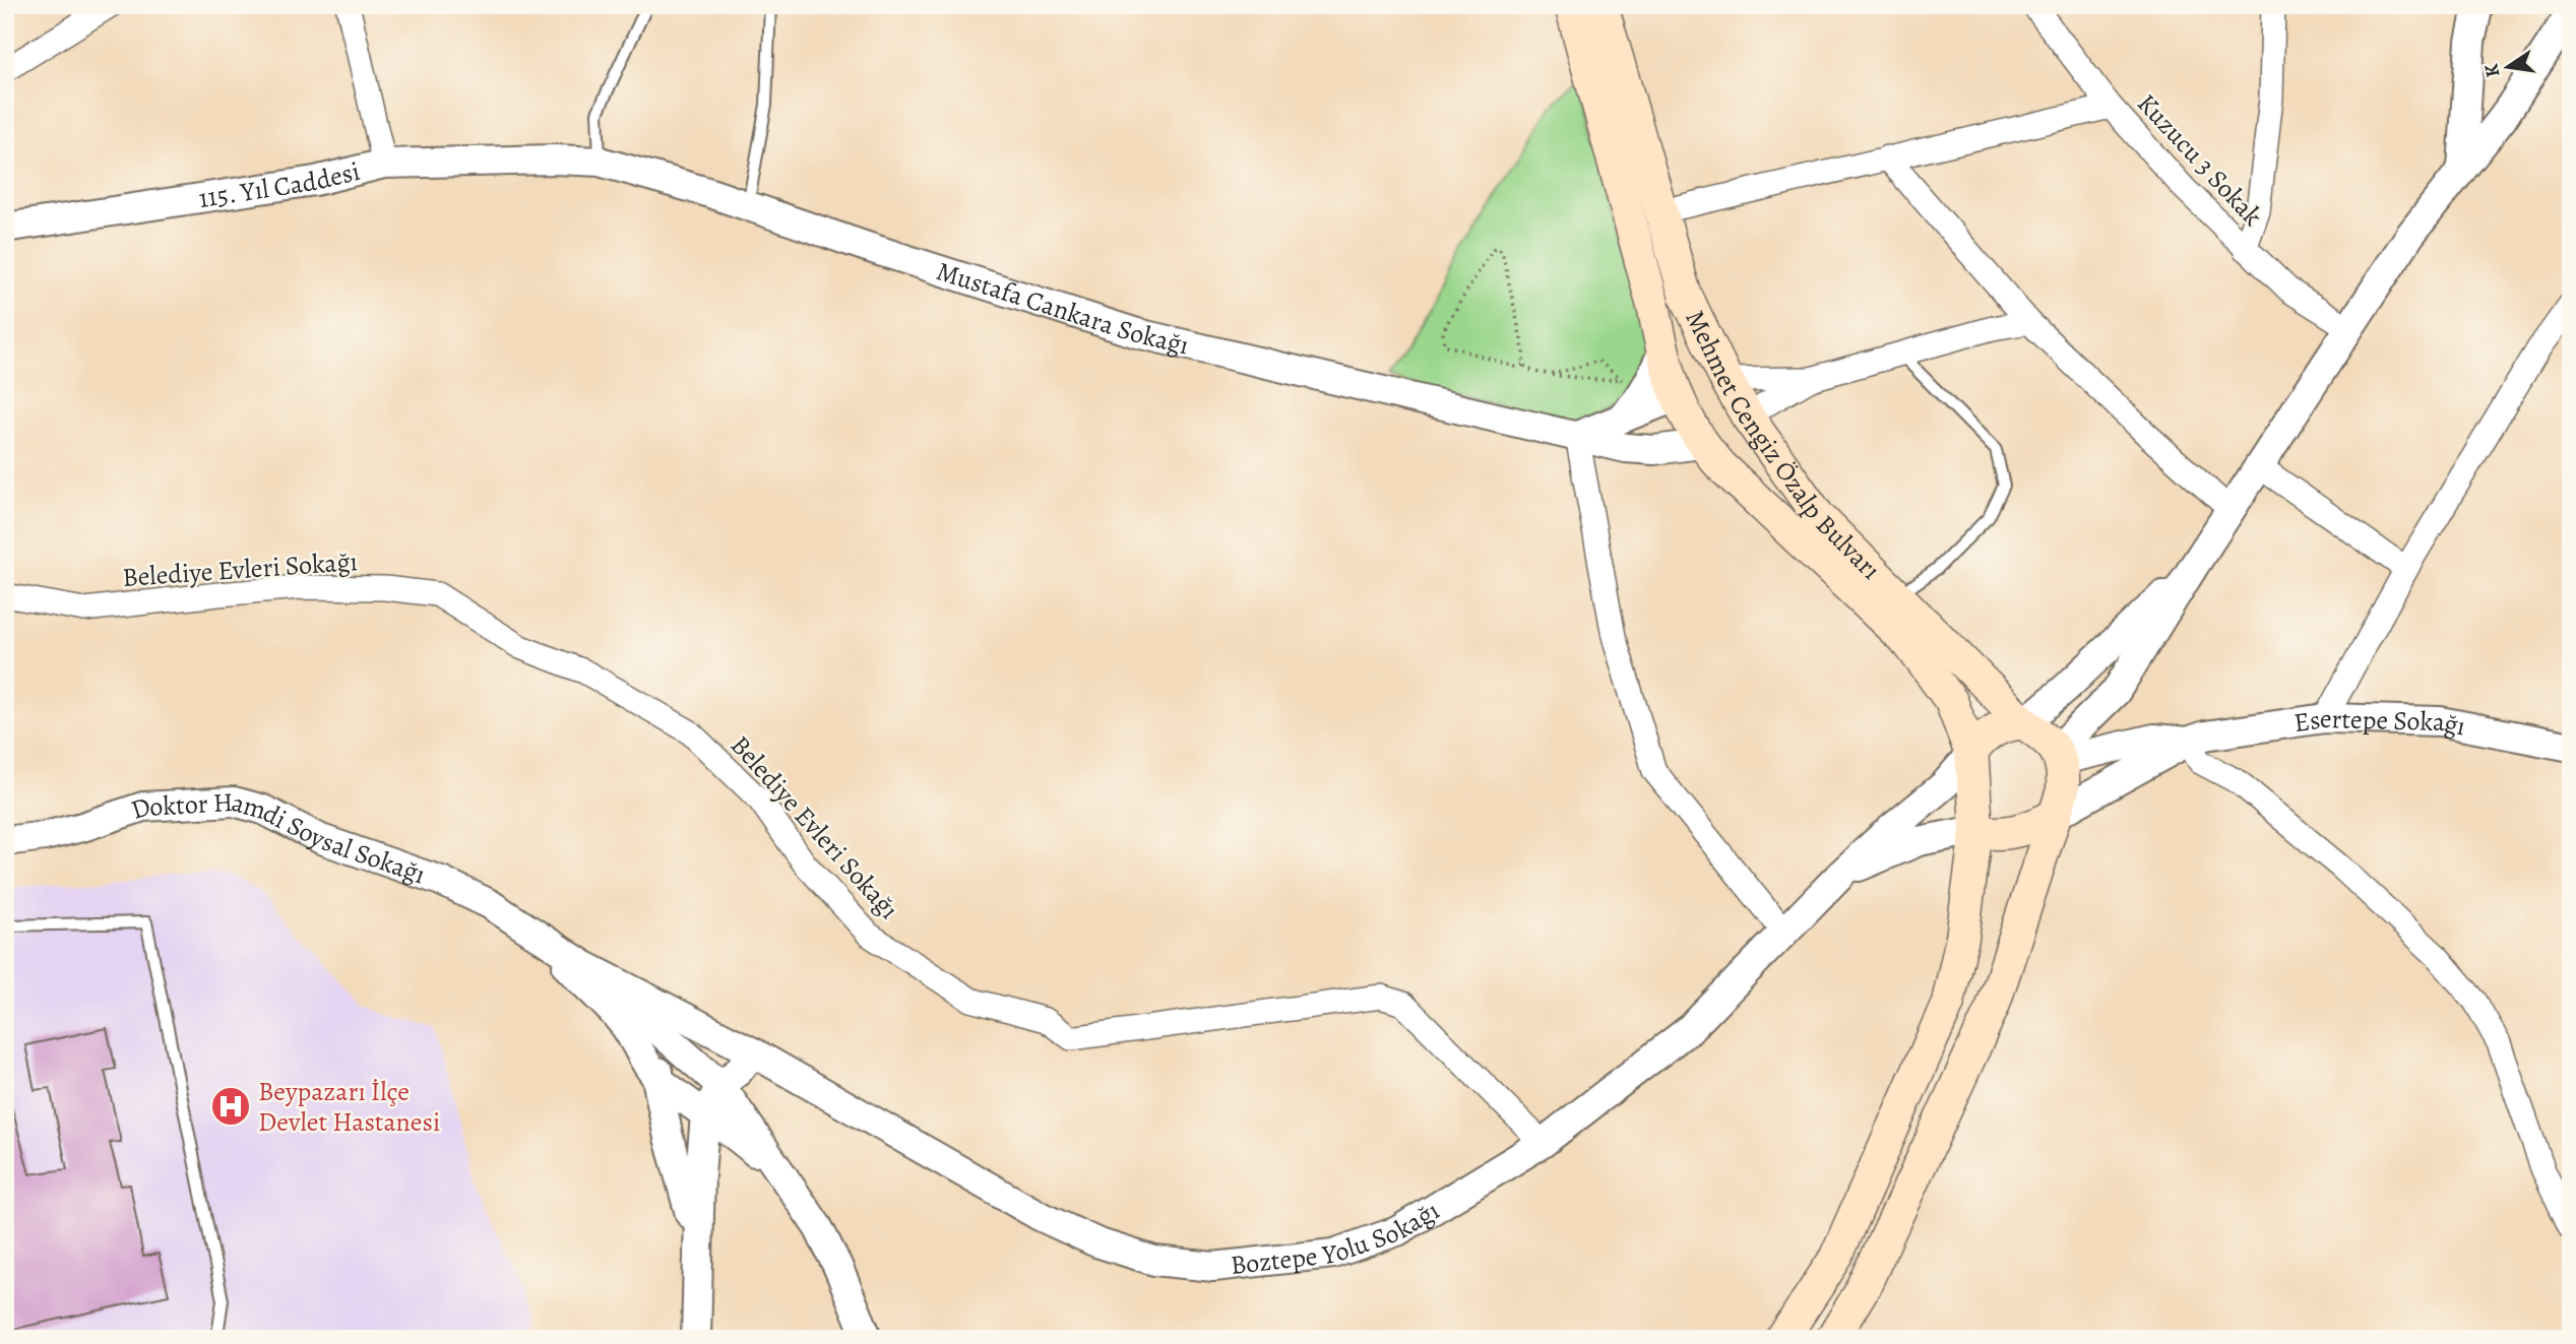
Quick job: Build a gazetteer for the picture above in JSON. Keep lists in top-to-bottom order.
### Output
{
  "streets": {
    "main road": ["Mehmet Cengiz Özalp Bulvarı"],
    "street": [
      "Kuzucu 3 Sokak",
      "115. Yıl Caddesi",
      "Mustafa Cankara Sokağı",
      "Belediye Evleri Sokağı",
      "Esertepe Sokağı",
      "Doktor Hamdi Soysal Sokağı",
      "Boztepe Yolu Sokağı"
    ]
  },
  "crossings": [
    ["115. Yıl Caddesi", "Mustafa Cankara Sokağı"],
    ["Mustafa Cankara Sokağı", "Mehmet Cengiz Özalp Bulvarı"],
    ["Mehmet Cengiz Özalp Bulvarı", "Esertepe Sokağı"],
    ["Mehmet Cengiz Özalp Bulvarı", "Boztepe Yolu Sokağı"],
    ["Belediye Evleri Sokağı", "Boztepe Yolu Sokağı"],
    ["Esertepe Sokağı", "Boztepe Yolu Sokağı"]
  ],
  "places": {
    "hospital": ["Beypazarı İlçe Devlet Hastanesi"]
  },
  "north": "left"
}
